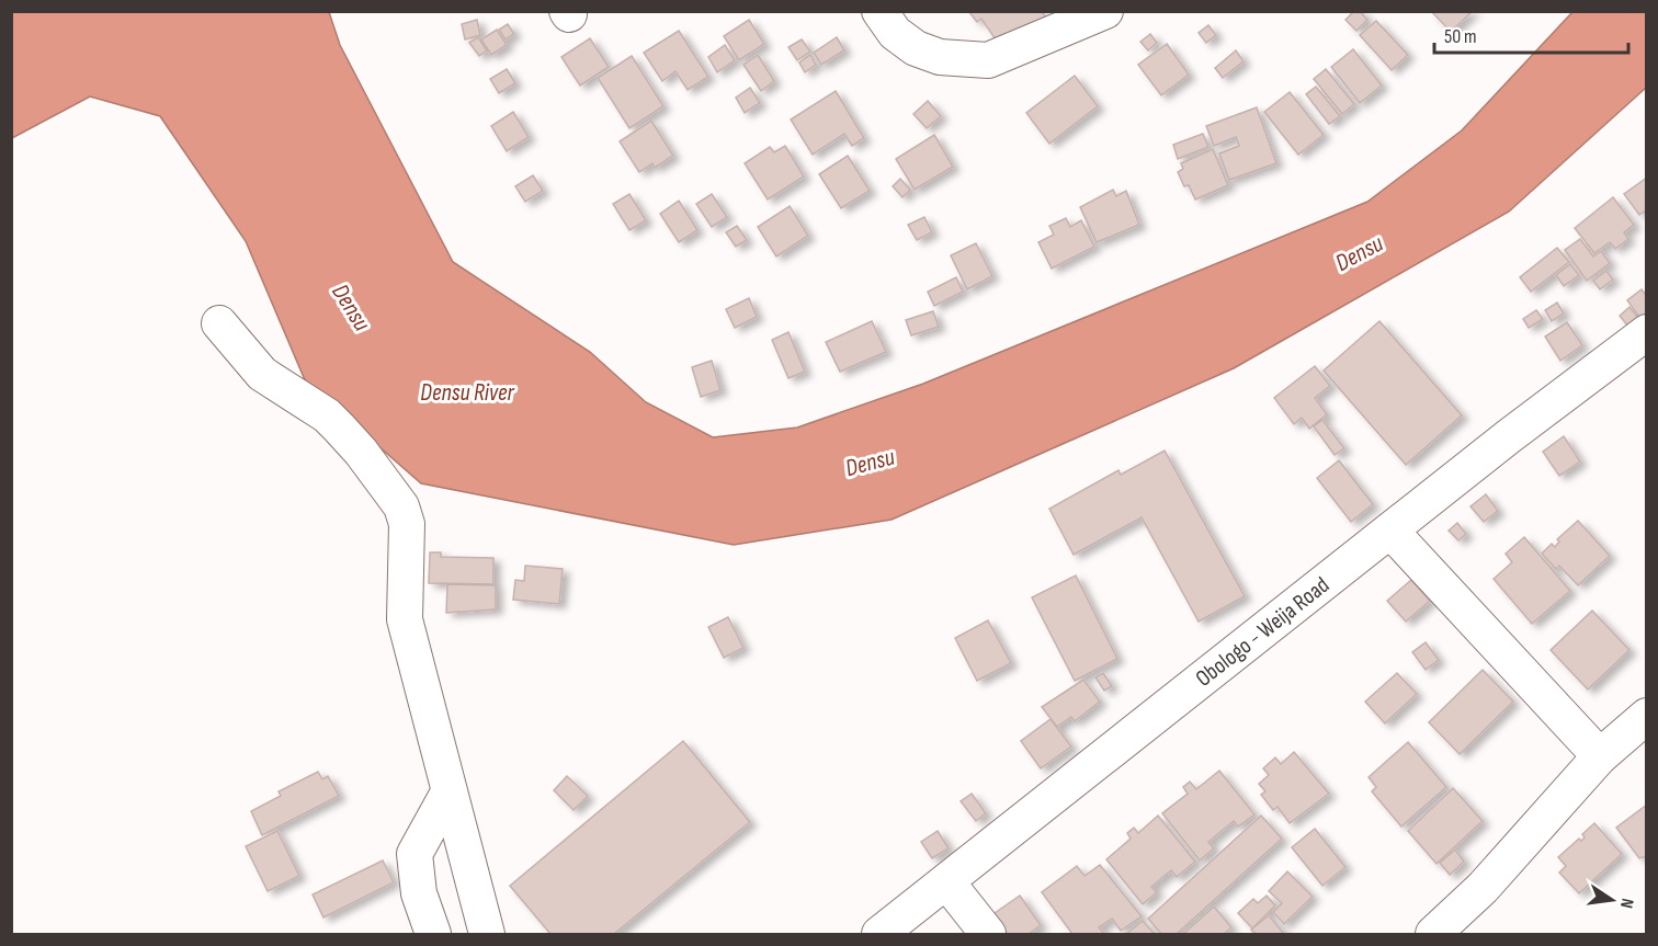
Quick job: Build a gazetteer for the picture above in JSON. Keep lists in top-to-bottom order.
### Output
{
  "streets": {
    "street": ["Obologo - Weija Road"]
  },
  "water": ["Densu", "Densu River"],
  "scale_bar": "50 m",
  "north": "right"
}
